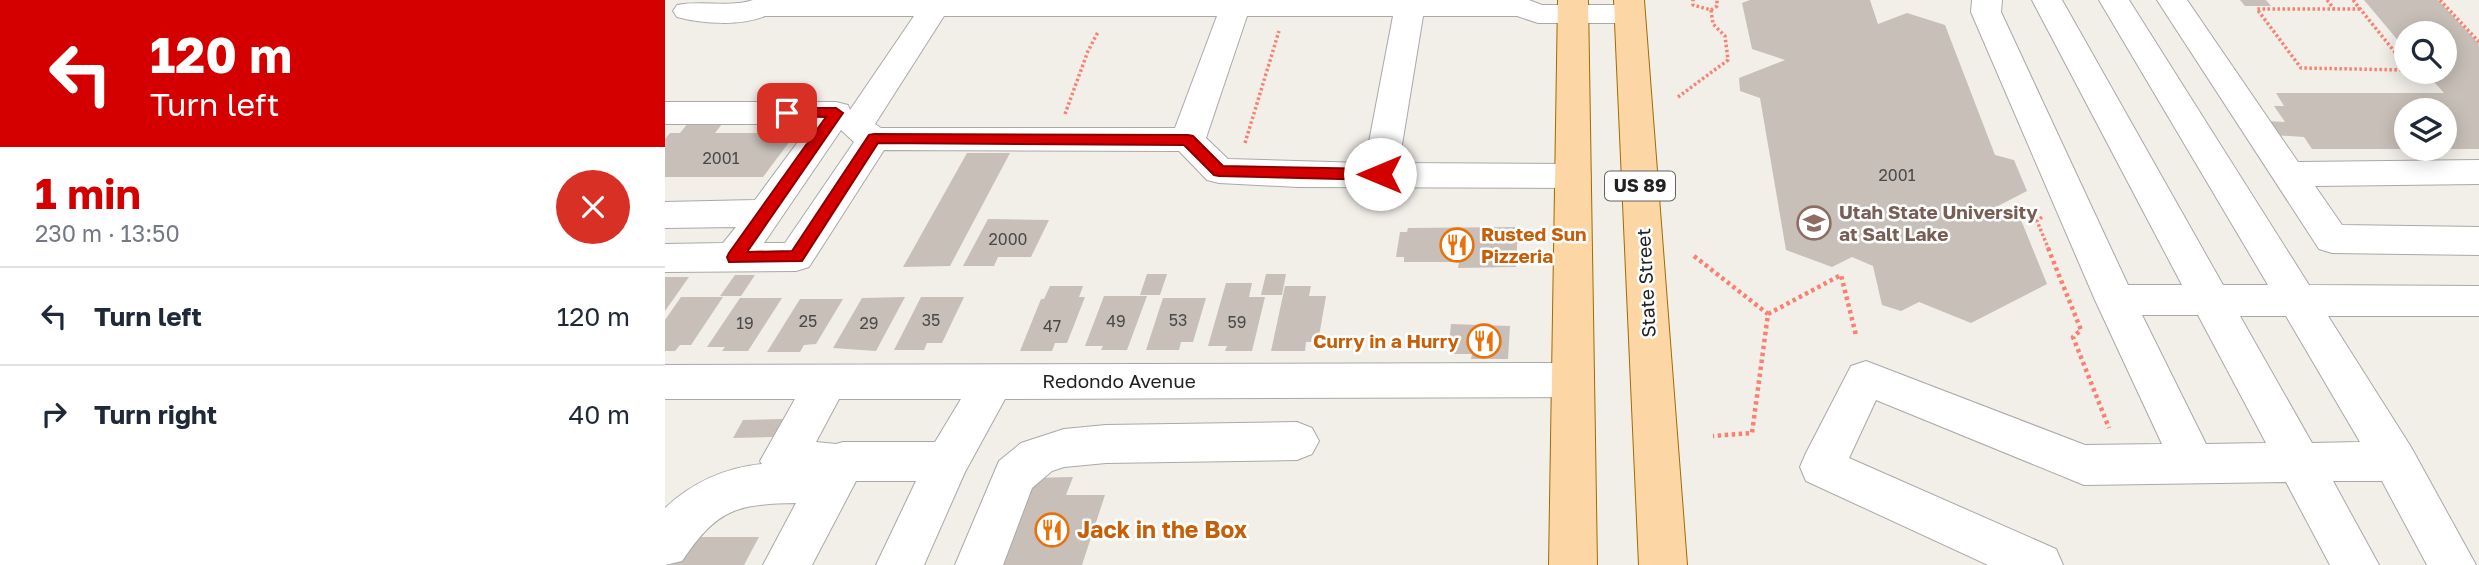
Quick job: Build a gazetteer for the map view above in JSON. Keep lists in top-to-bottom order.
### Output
{
  "streets": {
    "main road": ["US 89", "State Street"],
    "street": ["Redondo Avenue"]
  },
  "places": {
    "school or university": ["Utah State University at Salt Lake"],
    "restaurant": ["Rusted Sun Pizzeria", "Curry in a Hurry", "Jack in the Box"]
  },
  "house_numbers": [
    "2001",
    "2001",
    "2000",
    "35",
    "53",
    "25",
    "49",
    "59",
    "19",
    "29",
    "47"
  ],
  "page": {
    "turn": ["120 m", "Turn left"],
    "heading": ["1 min", "230 m · 13:50"],
    "list": [
      {
        "name": "Turn left",
        "value": "120 m"
      },
      {
        "name": "Turn right",
        "value": "40 m"
      }
    ]
  }
}
